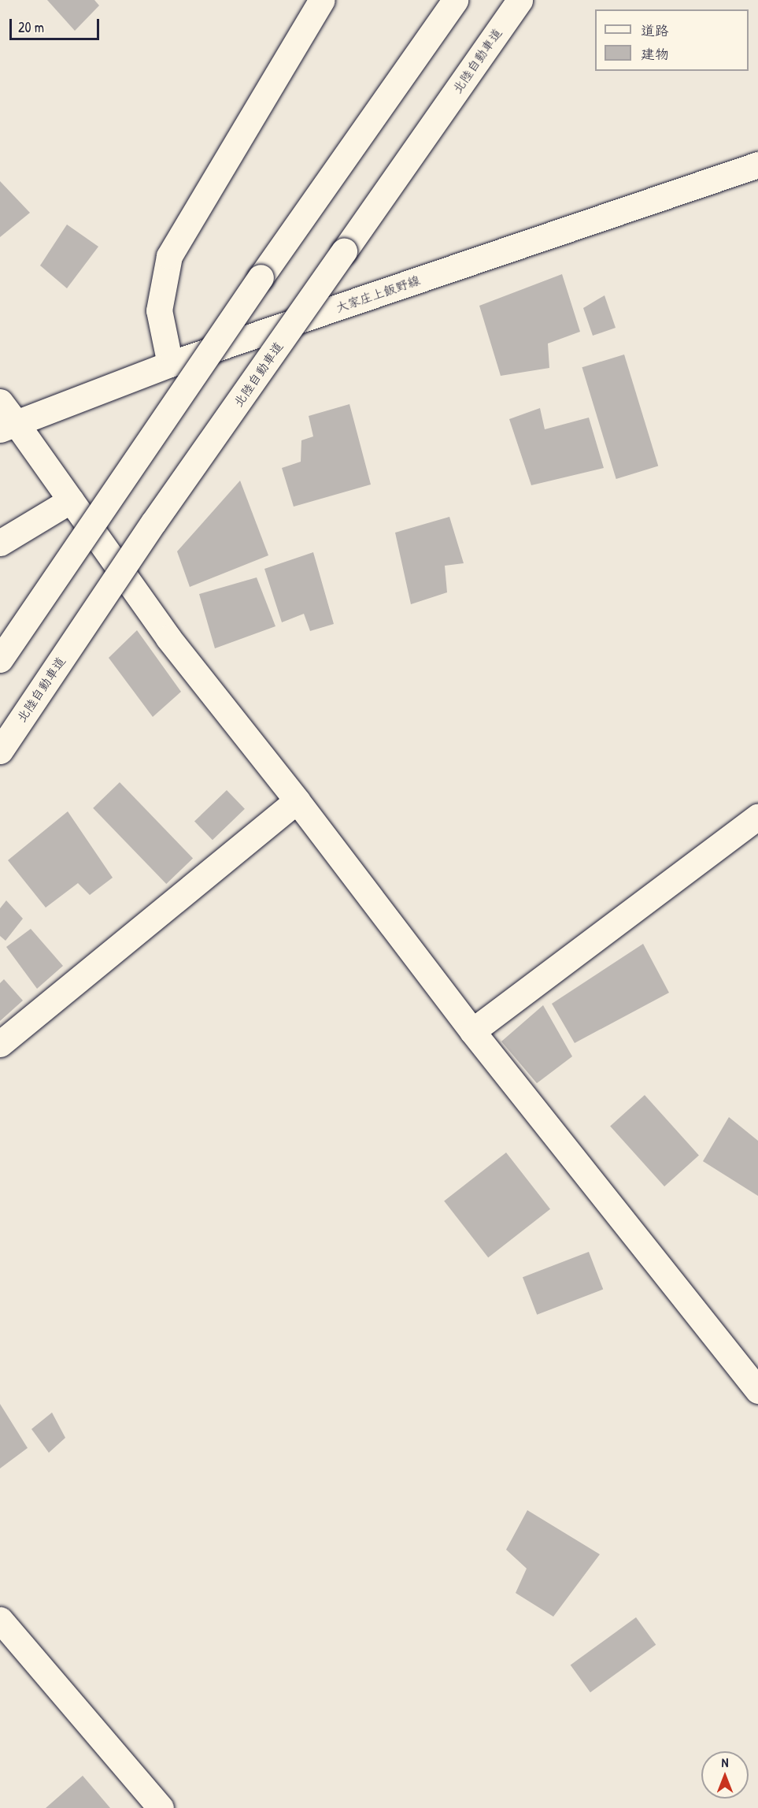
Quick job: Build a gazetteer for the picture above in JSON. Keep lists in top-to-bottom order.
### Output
{
  "streets": {
    "main road": ["北陸自動車道", "大家庄上飯野線"]
  },
  "legend": ["道路", "建物"],
  "scale_bar": "20 m",
  "north": "top"
}
